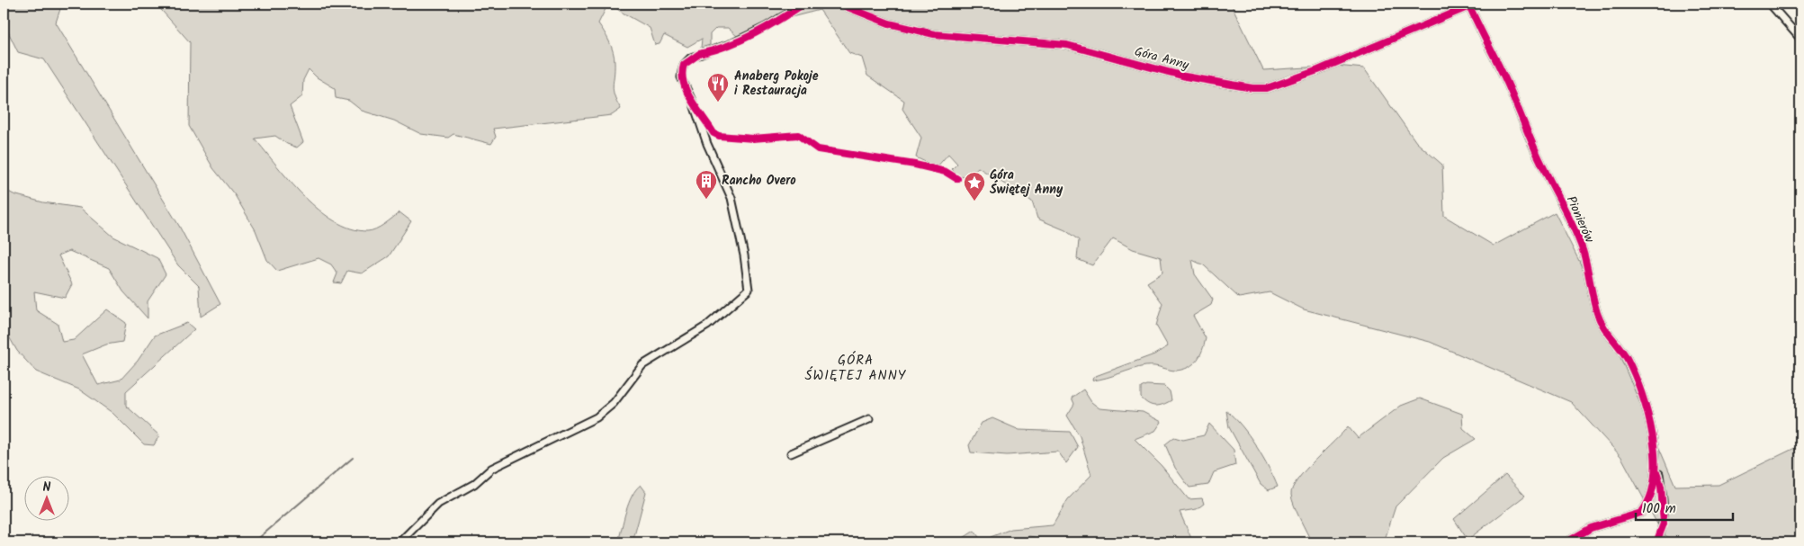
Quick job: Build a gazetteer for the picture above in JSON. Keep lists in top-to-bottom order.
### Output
{
  "streets": {
    "street": ["Góra Anny", "Pionierów"]
  },
  "crossings": [
    ["Góra Anny", "Pionierów"]
  ],
  "districts": ["GÓRA ŚWIĘTEJ ANNY"],
  "places": {
    "restaurant": ["Anaberg Pokoje i Restauracja"],
    "building": ["Rancho Overo"],
    "place": ["Góra Świętej Anny"]
  },
  "scale_bar": "100 m",
  "north": "top"
}
